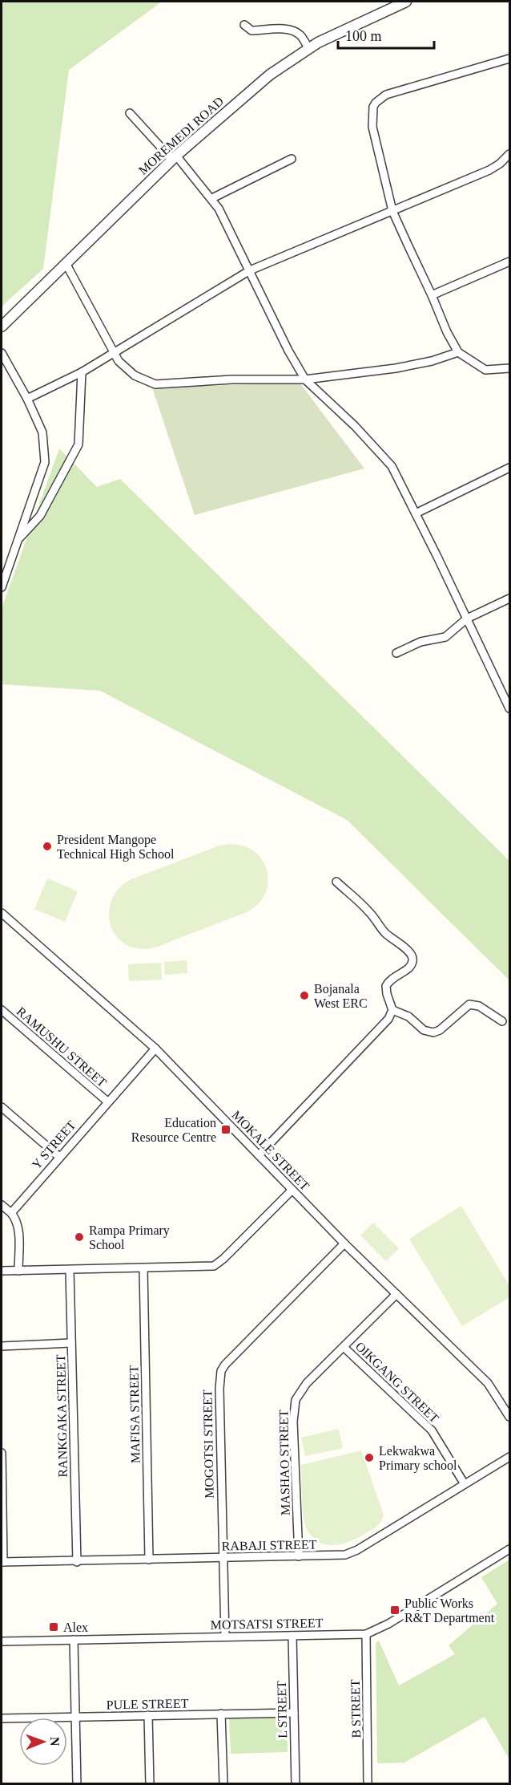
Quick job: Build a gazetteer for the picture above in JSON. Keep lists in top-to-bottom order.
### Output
{
  "streets": {
    "street": [
      "MOREMEDI ROAD",
      "RAMUSHU STREET",
      "Y STREET",
      "MOKALE STREET",
      "OIKGANG STREET",
      "MAFISA STREET",
      "RANKGAKA STREET",
      "MOGOTSI STREET",
      "MASHAO STREET",
      "RABAJI STREET",
      "MOTSATSI STREET",
      "PULE STREET",
      "B STREET",
      "L STREET"
    ]
  },
  "crossings": [
    ["RAMUSHU STREET", "Y STREET"],
    ["Y STREET", "MOKALE STREET"],
    ["MOKALE STREET", "MOGOTSI STREET"],
    ["MOKALE STREET", "MASHAO STREET"],
    ["OIKGANG STREET", "MASHAO STREET"],
    ["OIKGANG STREET", "RABAJI STREET"],
    ["MAFISA STREET", "RABAJI STREET"],
    ["RANKGAKA STREET", "RABAJI STREET"],
    ["MOGOTSI STREET", "RABAJI STREET"],
    ["MOGOTSI STREET", "MOTSATSI STREET"],
    ["MASHAO STREET", "RABAJI STREET"],
    ["MOTSATSI STREET", "B STREET"],
    ["MOTSATSI STREET", "L STREET"],
    ["PULE STREET", "L STREET"]
  ],
  "places": {
    "other": [
      "President Mangope Technical High School",
      "Bojanala West ERC",
      "Rampa Primary School",
      "Lekwakwa Primary school"
    ],
    "transit": ["Education Resource Centre", "Public Works R&T Department", "Alex"]
  },
  "scale_bar": "100 m",
  "north": "right"
}
